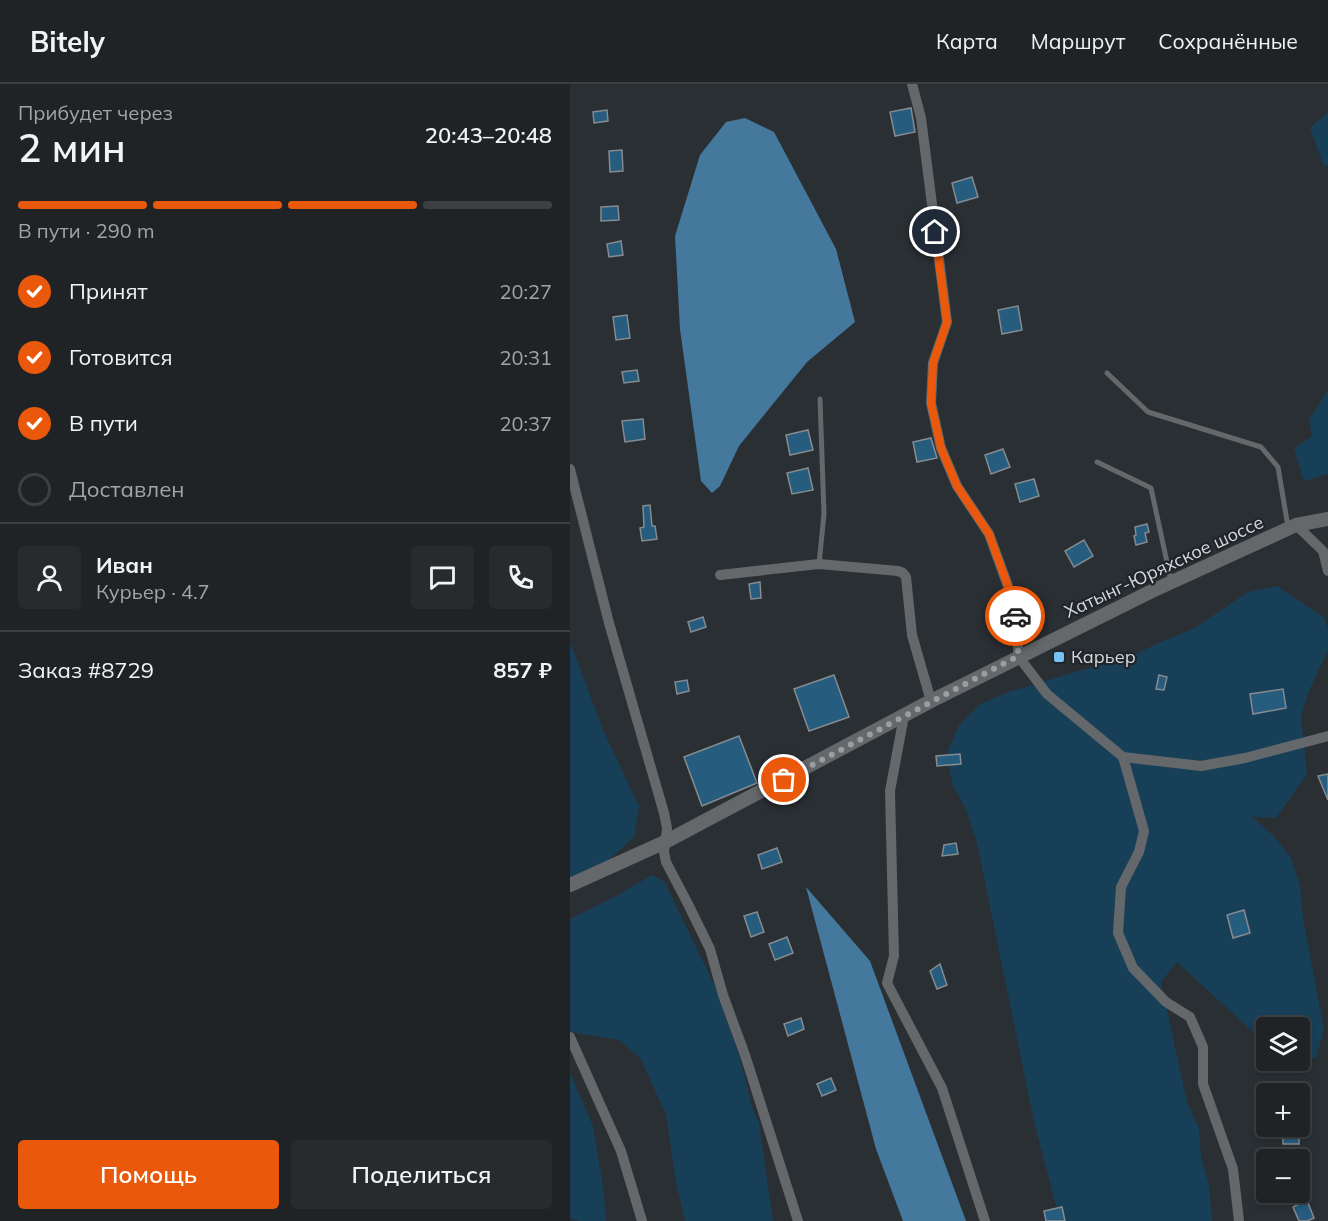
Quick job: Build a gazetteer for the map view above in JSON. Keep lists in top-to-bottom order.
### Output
{
  "streets": {
    "street": ["Хатынг-Юряхское шоссе"]
  },
  "places": {
    "transit": ["Карьер"]
  },
  "page": {
    "header": "Bitely",
    "nav": ["Карта", "Маршрут", "Сохранённые"],
    "heading": ["2 мин", "Прибудет через", "20:43–20:48"],
    "panel": [
      "Иван",
      "Курьер · 4.7",
      "Заказ #8729",
      "857 ₽"
    ],
    "bar": "В пути · 290 m",
    "list": [
      ["Принят", "20:27"],
      ["Готовится", "20:31"],
      ["В пути", "20:37"],
      "Доставлен"
    ],
    "map_buttons": ["+", "−"],
    "buttons": ["Помощь", "Поделиться"]
  }
}
